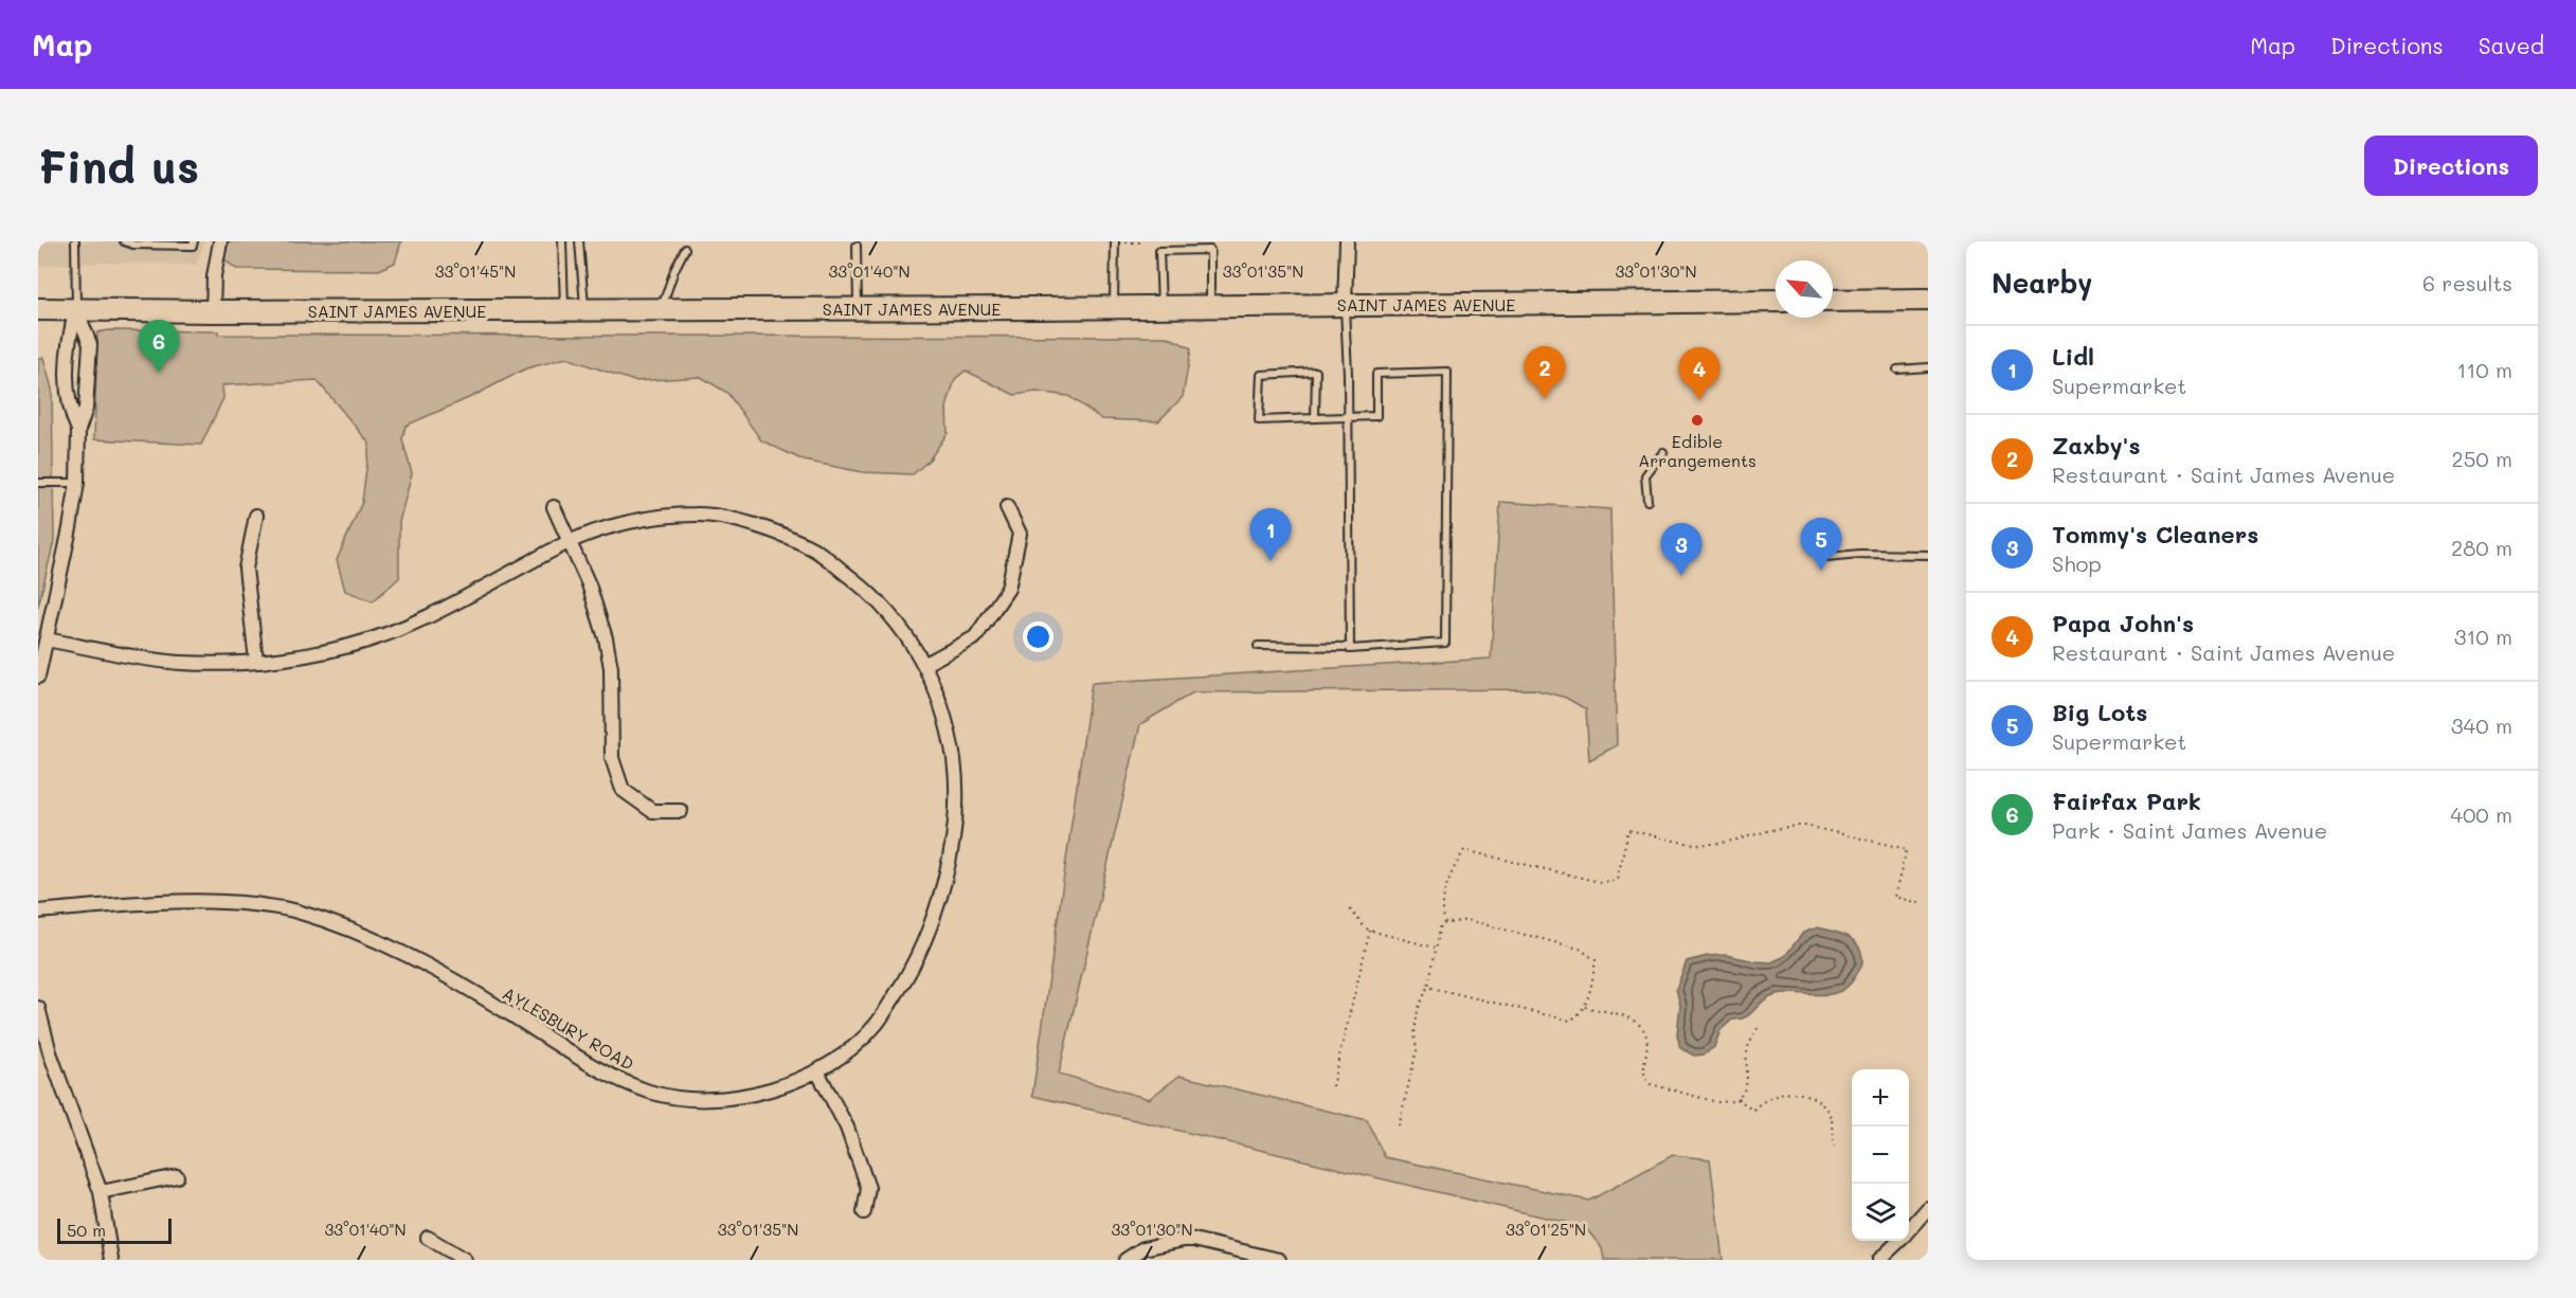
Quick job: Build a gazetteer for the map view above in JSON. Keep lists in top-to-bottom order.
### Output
{
  "streets": {
    "main road": ["SAINT JAMES AVENUE"],
    "street": ["AYLESBURY ROAD"]
  },
  "places": ["Edible Arrangements"],
  "scale_bar": "50 m",
  "north": "top left",
  "page": {
    "header": "Map",
    "nav": ["Map", "Directions", "Saved"],
    "buttons": "Directions",
    "title": "Find us",
    "heading": ["Nearby", "6 results"],
    "pins": [
      "6",
      "2",
      "4",
      "1",
      "5",
      "3"
    ],
    "list": [
      {
        "mark": "1",
        "name": "Lidl",
        "note": "Supermarket",
        "value": "110 m"
      },
      {
        "mark": "2",
        "name": "Zaxby's",
        "note": "Restaurant · Saint James Avenue",
        "value": "250 m"
      },
      {
        "mark": "3",
        "name": "Tommy's Cleaners",
        "note": "Shop",
        "value": "280 m"
      },
      {
        "mark": "4",
        "name": "Papa John's",
        "note": "Restaurant · Saint James Avenue",
        "value": "310 m"
      },
      {
        "mark": "5",
        "name": "Big Lots",
        "note": "Supermarket",
        "value": "340 m"
      },
      {
        "mark": "6",
        "name": "Fairfax Park",
        "note": "Park · Saint James Avenue",
        "value": "400 m"
      }
    ],
    "map_buttons": ["+", "−"],
    "scale": "50 m"
  },
  "coordinates": [
    "33°01'45\"N",
    "33°01'40\"N",
    "33°01'35\"N",
    "33°01'30\"N",
    "33°01'25\"N"
  ]
}
